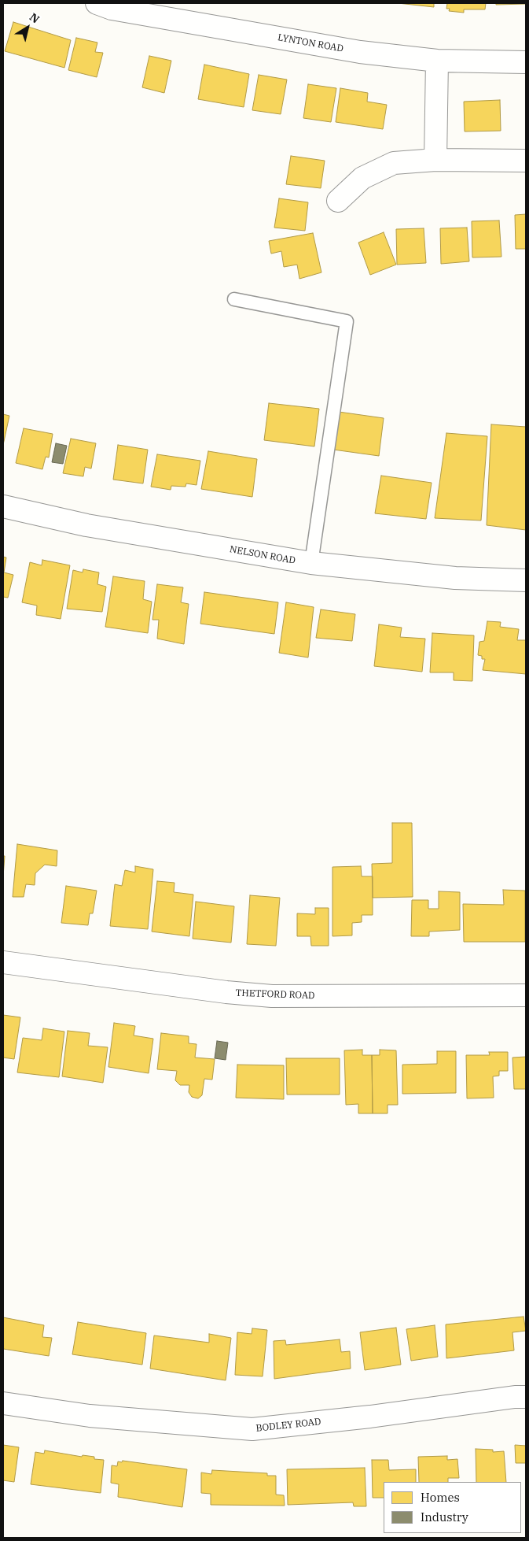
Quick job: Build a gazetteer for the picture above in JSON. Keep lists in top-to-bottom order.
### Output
{
  "streets": {
    "street": [
      "LYNTON ROAD",
      "NELSON ROAD",
      "THETFORD ROAD",
      "BODLEY ROAD"
    ]
  },
  "legend": ["Homes", "Industry"],
  "north": "top right"
}
